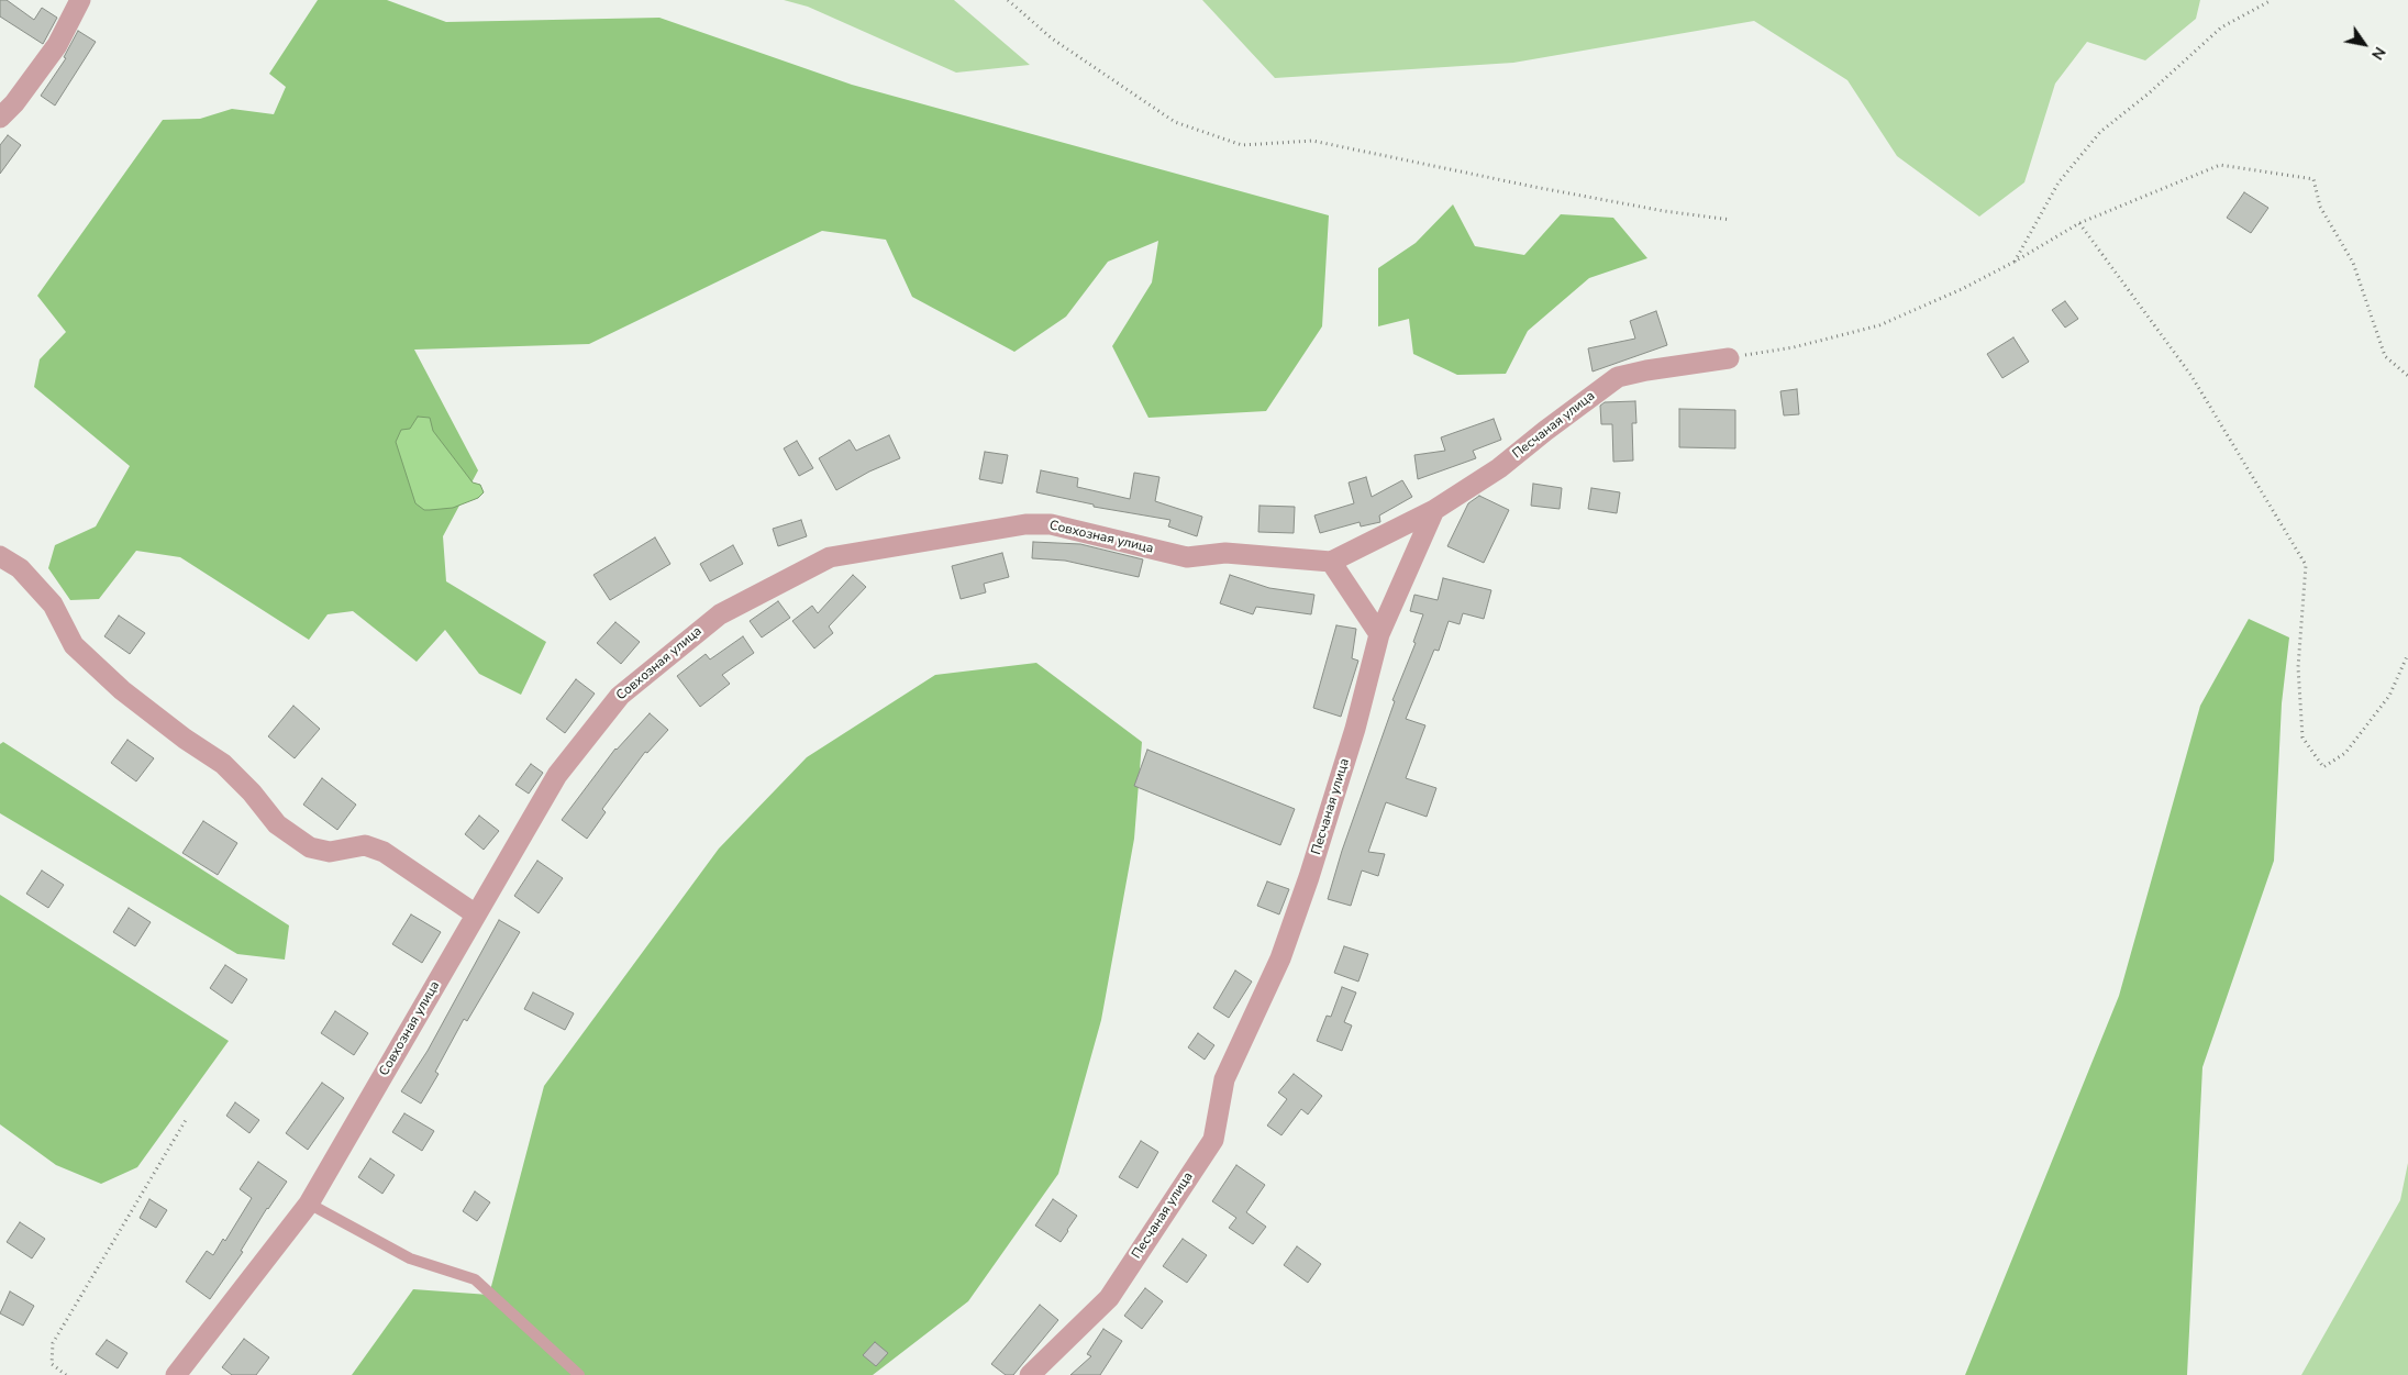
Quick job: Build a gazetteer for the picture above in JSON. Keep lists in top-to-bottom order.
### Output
{
  "streets": {
    "street": ["Песчаная улица", "Совхозная улица"]
  },
  "north": "bottom right"
}
